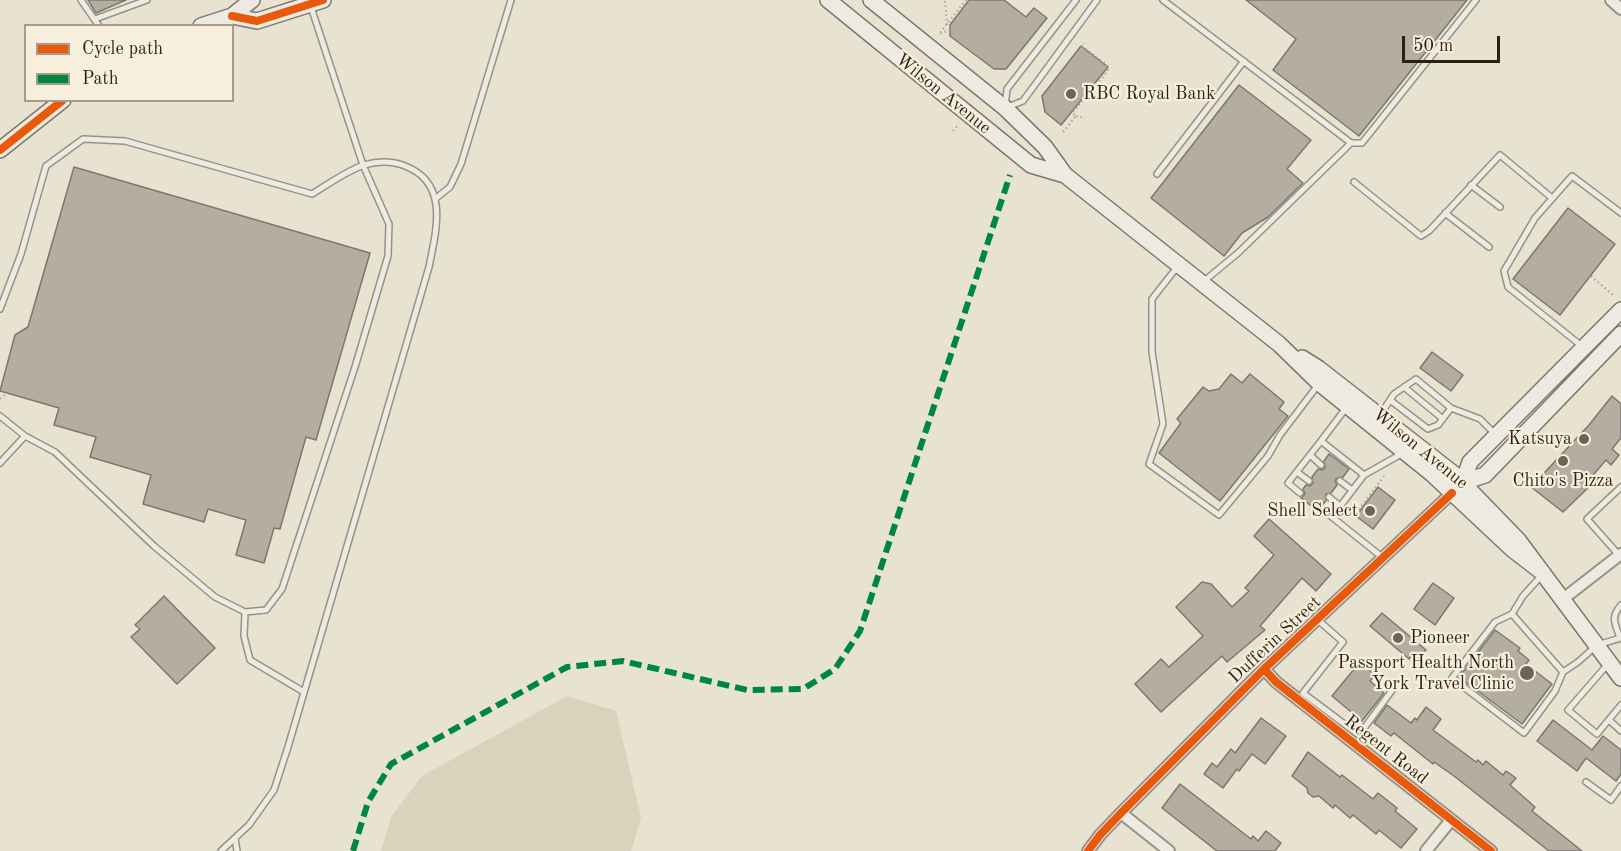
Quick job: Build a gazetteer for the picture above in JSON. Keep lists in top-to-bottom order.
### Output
{
  "streets": {
    "main road": ["Wilson Avenue", "Dufferin Street"],
    "street": ["Regent Road"]
  },
  "crossings": [
    ["Wilson Avenue", "Dufferin Street"],
    ["Dufferin Street", "Regent Road"]
  ],
  "places": [
    "RBC Royal Bank",
    "Katsuya",
    "Chito's Pizza",
    "Shell Select",
    "Pioneer",
    "Passport Health North York Travel Clinic"
  ],
  "legend": ["Cycle path", "Path"],
  "scale_bar": "50 m"
}
